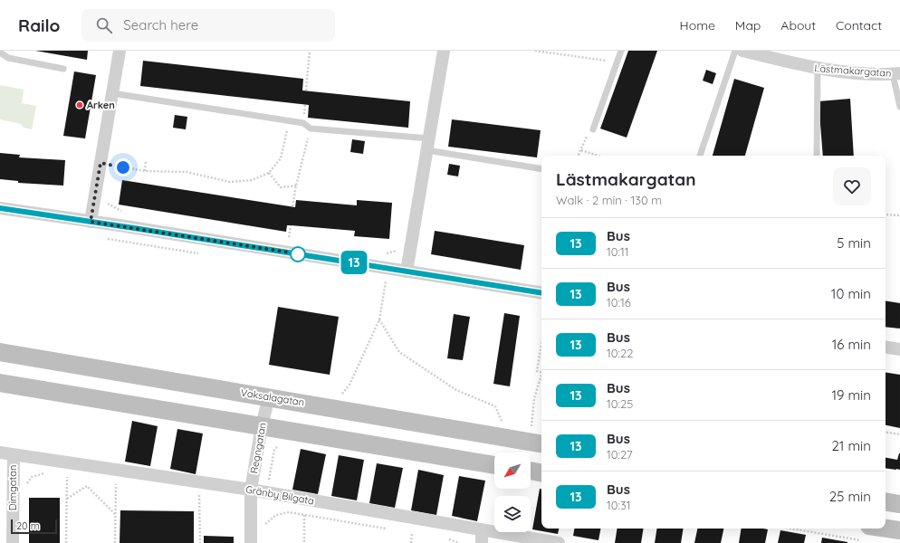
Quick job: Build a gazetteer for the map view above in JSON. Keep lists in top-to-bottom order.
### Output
{
  "streets": {
    "main road": ["Vaksalagatan"],
    "street": [
      "Lästmakargatan",
      "Regngatan",
      "Dimgatan",
      "Gränby Bilgata"
    ]
  },
  "crossings": [
    ["Vaksalagatan", "Regngatan"],
    ["Regngatan", "Gränby Bilgata"],
    ["Dimgatan", "Gränby Bilgata"]
  ],
  "places": ["Arken"],
  "lines": ["bus line 13"],
  "scale_bar": "20 m",
  "north": "bottom left",
  "page": {
    "header": "Railo",
    "search": "Search here",
    "nav": [
      "Home",
      "Map",
      "About",
      "Contact"
    ],
    "on_map": "13",
    "heading": ["Lästmakargatan", "Walk · 2 min · 130 m"],
    "list": [
      {
        "mark": "13",
        "name": "Bus",
        "note": "10:11",
        "value": "5 min"
      },
      {
        "mark": "13",
        "name": "Bus",
        "note": "10:16",
        "value": "10 min"
      },
      {
        "mark": "13",
        "name": "Bus",
        "note": "10:22",
        "value": "16 min"
      },
      {
        "mark": "13",
        "name": "Bus",
        "note": "10:25",
        "value": "19 min"
      },
      {
        "mark": "13",
        "name": "Bus",
        "note": "10:27",
        "value": "21 min"
      },
      {
        "mark": "13",
        "name": "Bus",
        "note": "10:31",
        "value": "25 min"
      }
    ],
    "scale": "20 m"
  }
}
